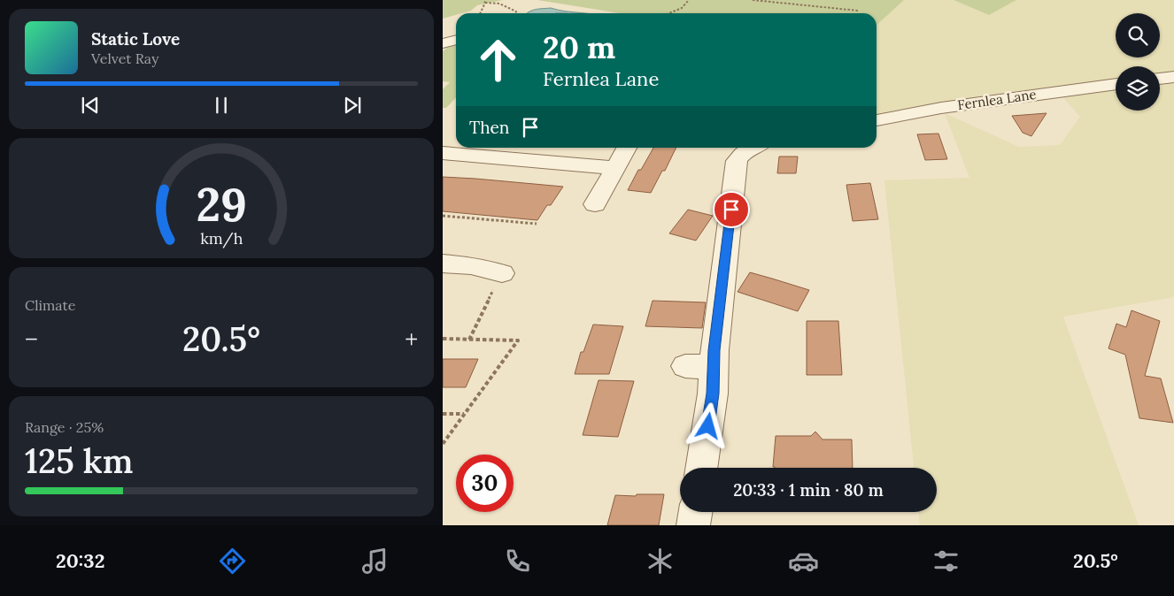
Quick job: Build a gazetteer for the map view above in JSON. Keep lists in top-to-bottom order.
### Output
{
  "streets": {
    "street": ["Fernlea Lane"]
  },
  "page": {
    "turn": ["20 m", "Fernlea Lane"],
    "song": ["Static Love", "Velvet Ray"],
    "then": "Then",
    "tile": [
      "Climate",
      ["Range · 25%", "125 km"]
    ],
    "heat": ["−", "20.5°", "+"],
    "limit": "30",
    "trip": "20:33 · 1 min · 80 m",
    "tabs": ["20:32", "20.5°"],
    "gauge": ["29", "km/h"]
  }
}
